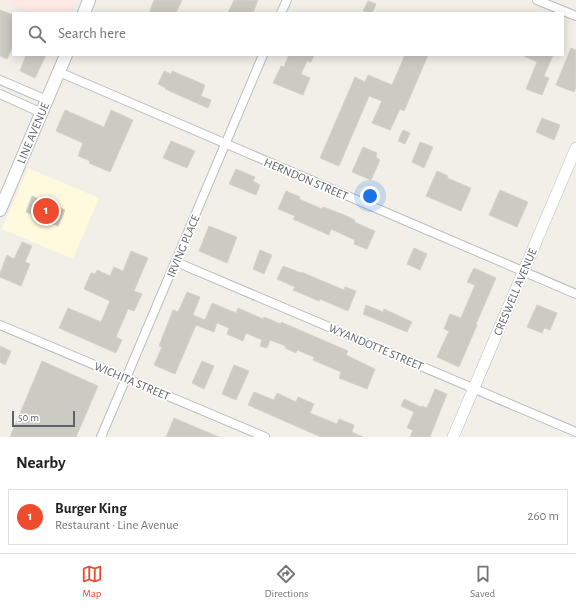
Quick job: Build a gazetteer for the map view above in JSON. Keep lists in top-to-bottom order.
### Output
{
  "streets": {
    "main road": ["LINE AVENUE"],
    "street": [
      "HERNDON STREET",
      "IRVING PLACE",
      "CRESWELL AVENUE",
      "WYANDOTTE STREET",
      "WICHITA STREET"
    ]
  },
  "crossings": [
    ["LINE AVENUE", "HERNDON STREET"],
    ["HERNDON STREET", "IRVING PLACE"],
    ["HERNDON STREET", "CRESWELL AVENUE"],
    ["IRVING PLACE", "WYANDOTTE STREET"],
    ["IRVING PLACE", "WICHITA STREET"],
    ["CRESWELL AVENUE", "WYANDOTTE STREET"]
  ],
  "scale_bar": "50 m",
  "page": {
    "search": "Search here",
    "pins": "1",
    "scale": "50 m",
    "heading": "Nearby",
    "list": [
      {
        "mark": "1",
        "name": "Burger King",
        "note": "Restaurant · Line Avenue",
        "value": "260 m"
      }
    ],
    "nav": ["Map", "Directions", "Saved"]
  }
}
